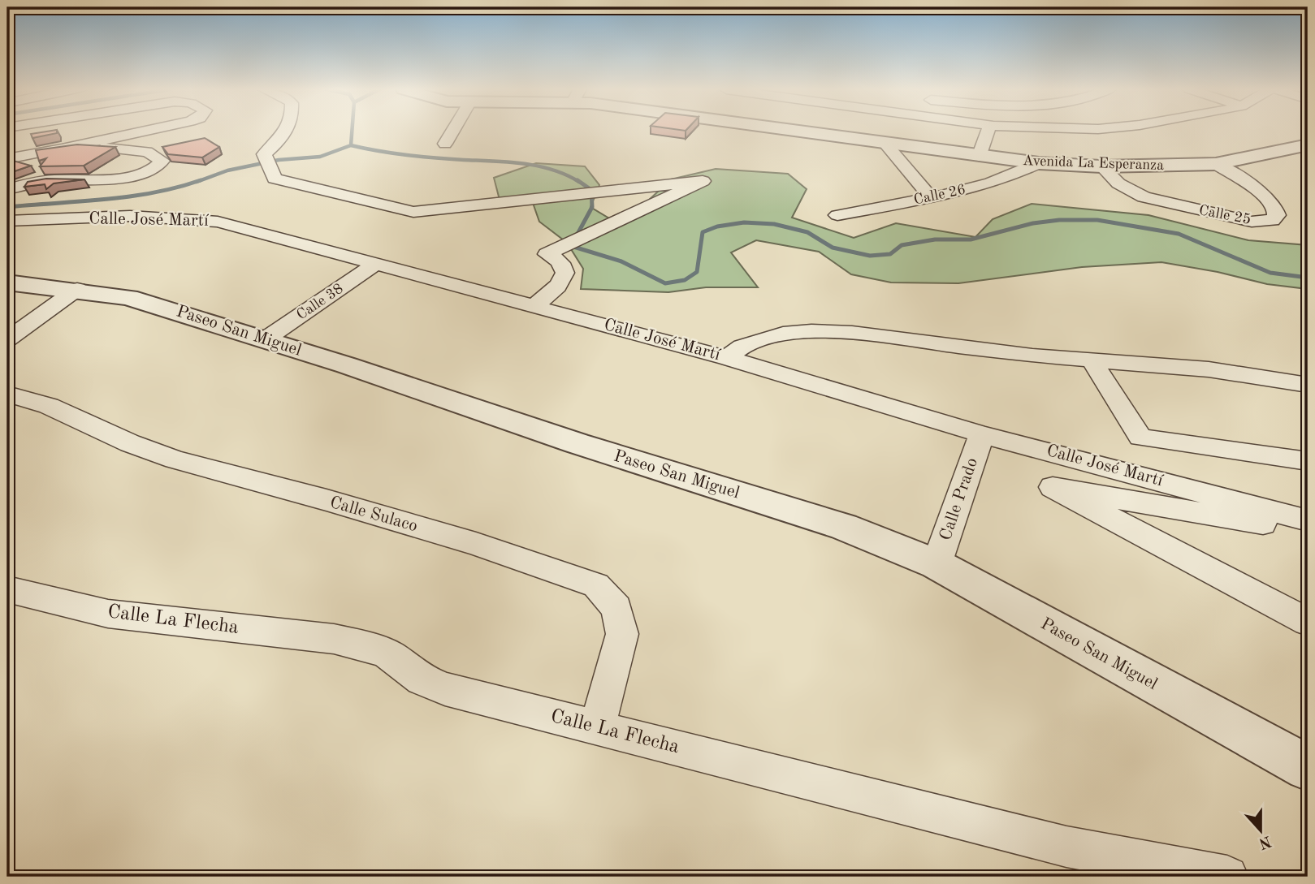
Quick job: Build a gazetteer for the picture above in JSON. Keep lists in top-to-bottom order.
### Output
{
  "streets": {
    "street": [
      "Avenida La Esperanza",
      "Calle 26",
      "Calle 25",
      "Calle José Martí",
      "Calle 38",
      "Paseo San Miguel",
      "Calle Prado",
      "Calle Sulaco",
      "Calle La Flecha"
    ]
  },
  "crossings": [
    ["Avenida La Esperanza", "Calle 26"],
    ["Avenida La Esperanza", "Calle 25"],
    ["Calle José Martí", "Calle 38"],
    ["Calle José Martí", "Calle Prado"],
    ["Calle 38", "Paseo San Miguel"],
    ["Paseo San Miguel", "Calle Prado"],
    ["Calle Sulaco", "Calle La Flecha"]
  ],
  "north": "bottom"
}
